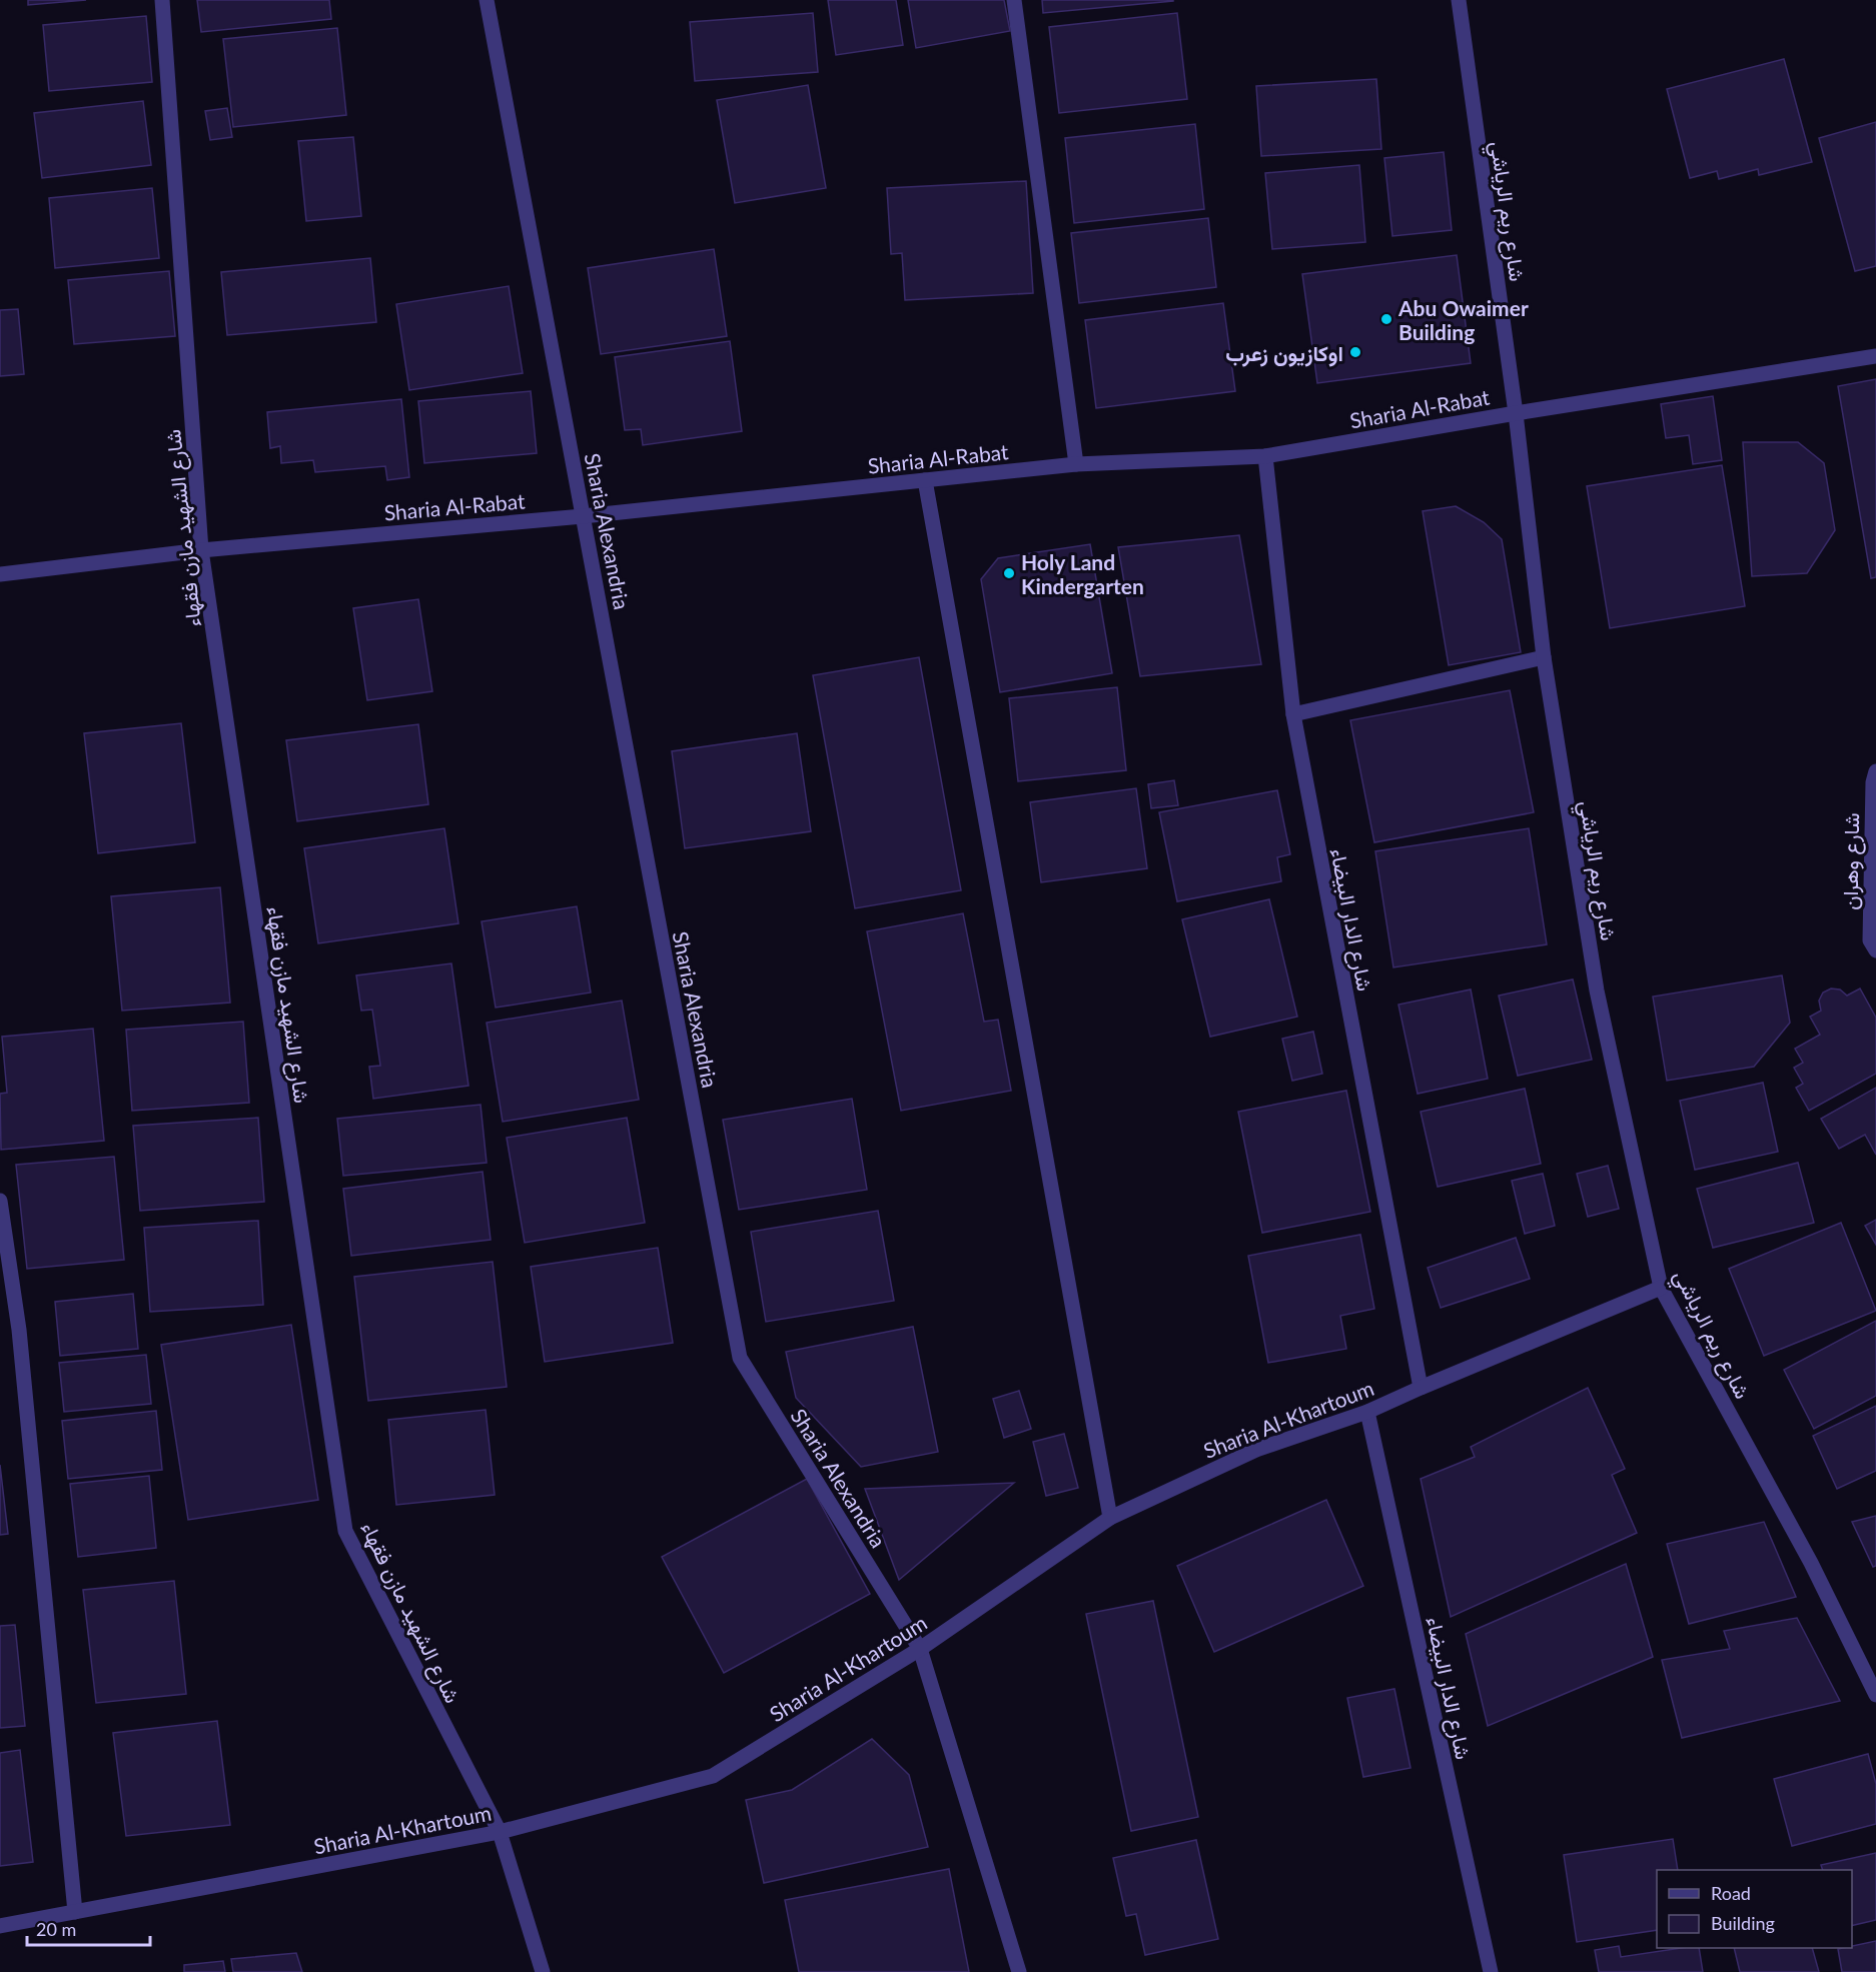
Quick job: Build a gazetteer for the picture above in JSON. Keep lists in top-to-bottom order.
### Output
{
  "streets": {
    "street": [
      "شارع ريم الرياشي",
      "Sharia Al-Rabat",
      "شارع الشهيد مازن فقهاء",
      "Sharia Alexandria",
      "شارع وهران",
      "شارع الدار البيضاء",
      "Sharia Al-Khartoum"
    ]
  },
  "crossings": [
    ["شارع ريم الرياشي", "Sharia Al-Rabat"],
    ["شارع ريم الرياشي", "Sharia Al-Khartoum"],
    ["Sharia Al-Rabat", "شارع الشهيد مازن فقهاء"],
    ["Sharia Al-Rabat", "Sharia Alexandria"],
    ["Sharia Al-Rabat", "شارع الدار البيضاء"],
    ["شارع الشهيد مازن فقهاء", "Sharia Al-Khartoum"],
    ["Sharia Alexandria", "Sharia Al-Khartoum"],
    ["شارع الدار البيضاء", "Sharia Al-Khartoum"]
  ],
  "places": ["Abu Owaimer Building", "اوكازيون زعرب", "Holy Land Kindergarten"],
  "legend": ["Road", "Building"],
  "scale_bar": "20 m"
}
